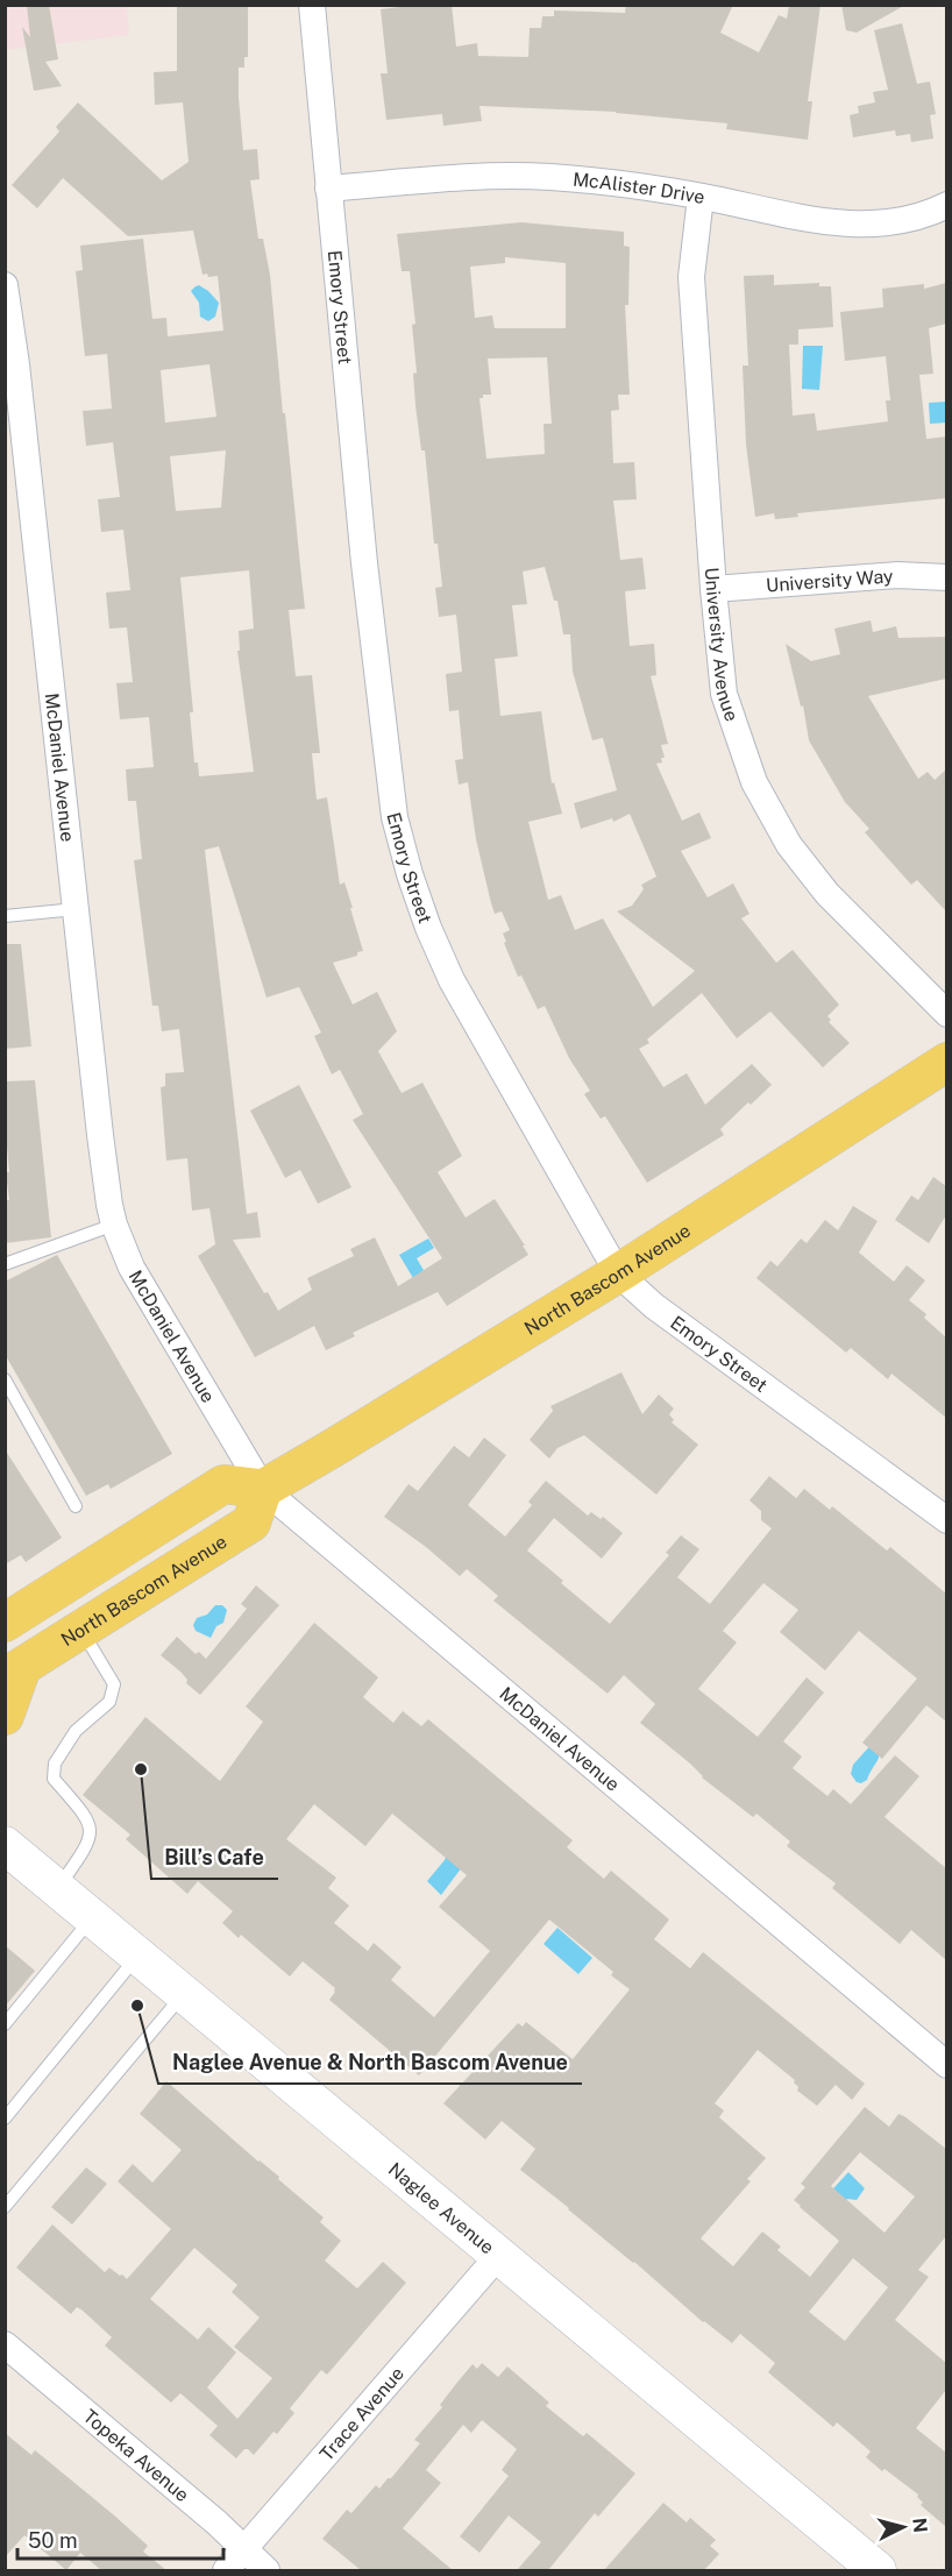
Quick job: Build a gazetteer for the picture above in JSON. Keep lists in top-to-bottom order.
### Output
{
  "streets": {
    "main road": ["North Bascom Avenue", "Naglee Avenue"],
    "street": [
      "McAlister Drive",
      "Emory Street",
      "University Way",
      "University Avenue",
      "McDaniel Avenue",
      "Trace Avenue",
      "Topeka Avenue"
    ]
  },
  "crossings": [
    ["McAlister Drive", "Emory Street"],
    ["McAlister Drive", "University Avenue"],
    ["Emory Street", "North Bascom Avenue"],
    ["University Way", "University Avenue"],
    ["McDaniel Avenue", "North Bascom Avenue"],
    ["Naglee Avenue", "Trace Avenue"],
    ["Trace Avenue", "Topeka Avenue"]
  ],
  "places": ["Bill’s Cafe", "Naglee Avenue & North Bascom Avenue"],
  "scale_bar": "50 m",
  "north": "right"
}
